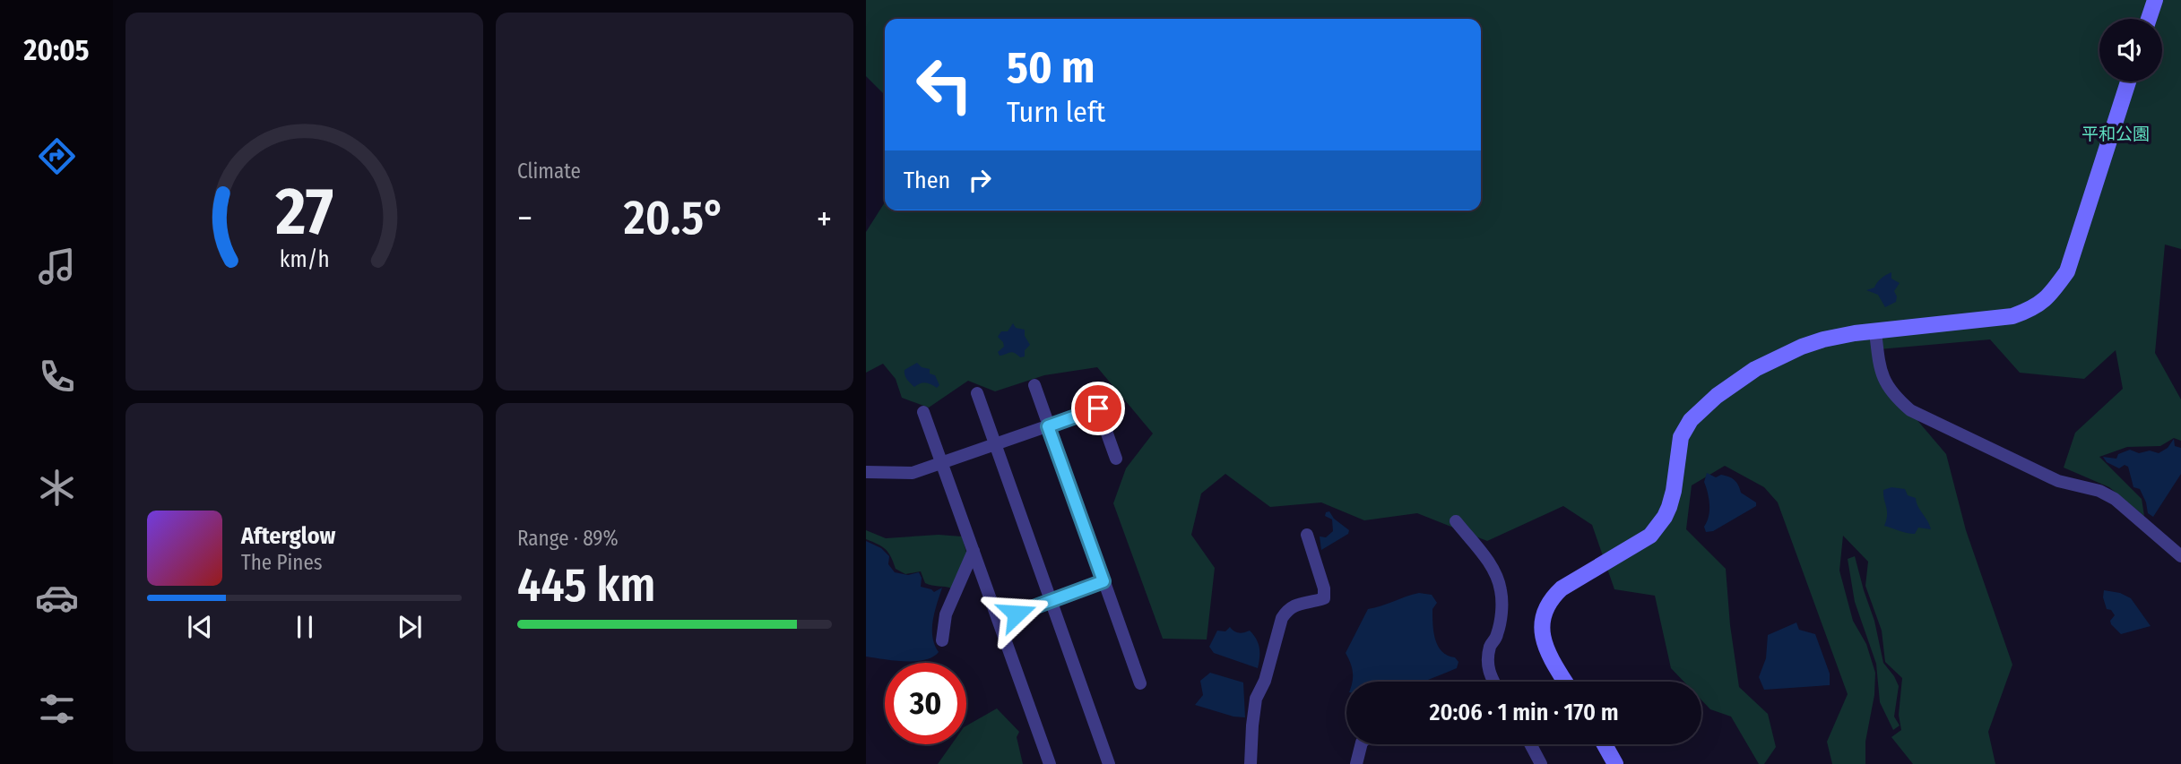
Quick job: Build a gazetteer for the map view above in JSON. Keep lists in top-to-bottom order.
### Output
{
  "parks": ["平和公園"],
  "page": {
    "tabs": "20:05",
    "tile": [
      "Climate",
      ["Range · 89%", "445 km"]
    ],
    "turn": ["50 m", "Turn left"],
    "then": "Then",
    "heat": ["−", "20.5°", "+"],
    "song": ["Afterglow", "The Pines"],
    "limit": "30",
    "trip": "20:06 · 1 min · 170 m",
    "gauge": ["27", "km/h"]
  }
}
